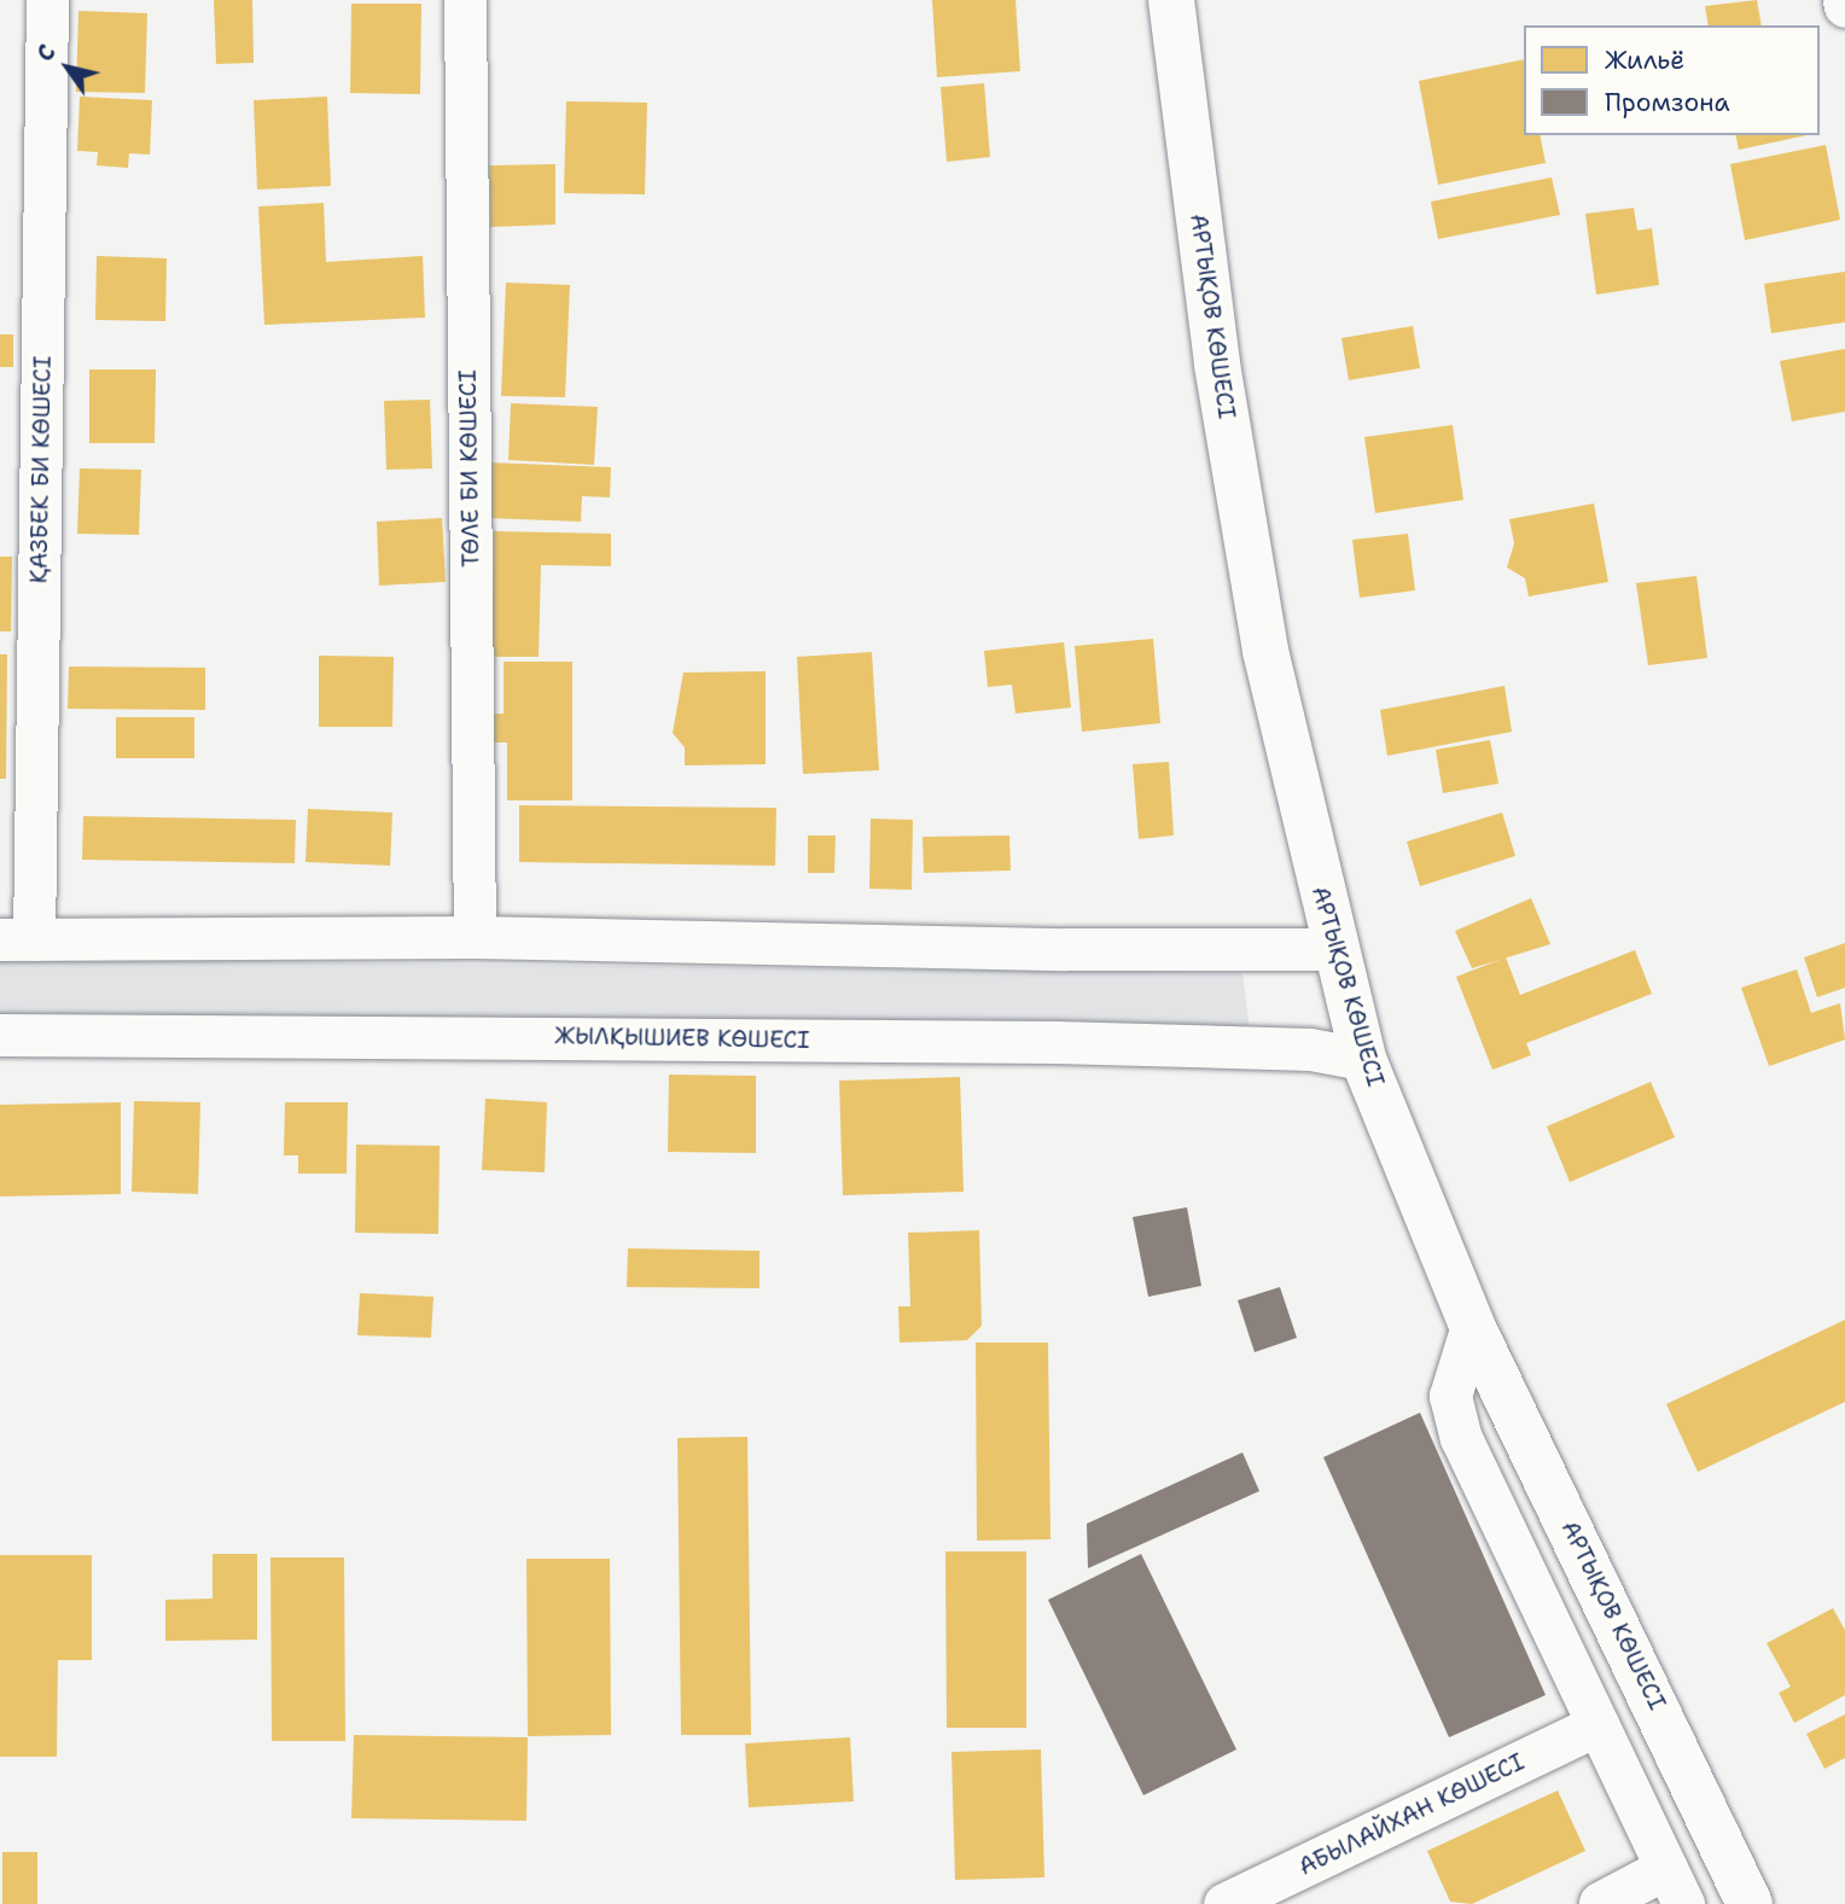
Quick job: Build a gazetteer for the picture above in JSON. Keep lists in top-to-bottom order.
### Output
{
  "streets": {
    "highway": ["АРТЫҚОВ КӨШЕСІ"],
    "street": [
      "ТӨЛЕ БИ КӨШЕСІ",
      "ҚАЗБЕК БИ КӨШЕСІ",
      "ЖЫЛҚЫШИЕВ КӨШЕСІ",
      "АБЫЛАЙХАН КӨШЕСІ"
    ]
  },
  "crossings": [
    ["АРТЫҚОВ КӨШЕСІ", "ЖЫЛҚЫШИЕВ КӨШЕСІ"]
  ],
  "legend": ["Жильё", "Промзона"],
  "north": "top left"
}
